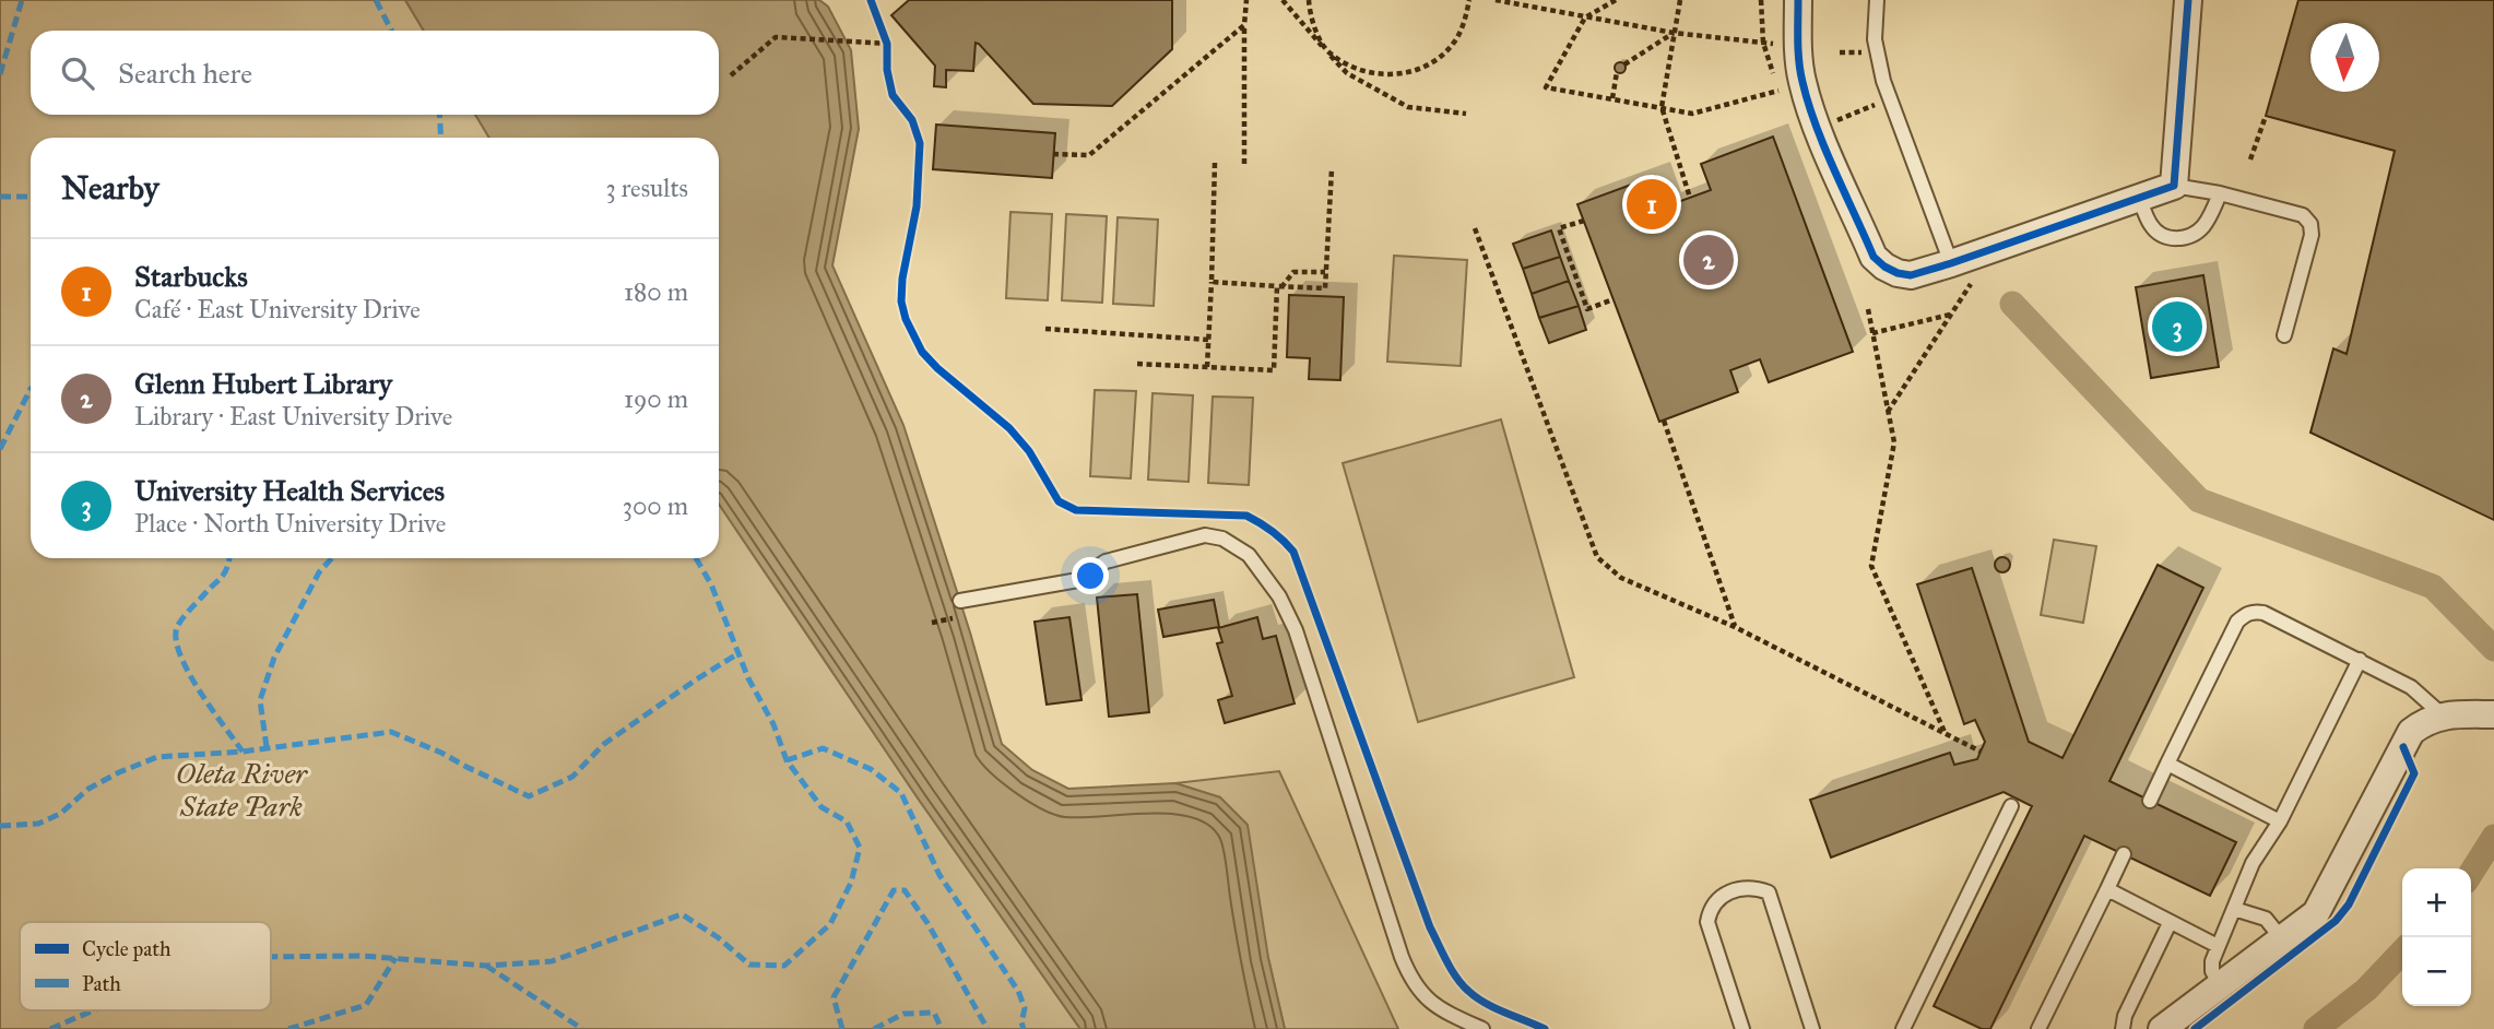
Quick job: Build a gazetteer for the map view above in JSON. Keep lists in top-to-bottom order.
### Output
{
  "parks": ["Oleta River State Park"],
  "legend": ["Cycle path", "Path"],
  "north": "bottom",
  "page": {
    "search": "Search here",
    "heading": ["Nearby", "3 results"],
    "pins": ["1", "2", "3"],
    "list": [
      {
        "mark": "1",
        "name": "Starbucks",
        "note": "Café · East University Drive",
        "value": "180 m"
      },
      {
        "mark": "2",
        "name": "Glenn Hubert Library",
        "note": "Library · East University Drive",
        "value": "190 m"
      },
      {
        "mark": "3",
        "name": "University Health Services",
        "note": "Place · North University Drive",
        "value": "300 m"
      }
    ],
    "map_buttons": ["+", "−"]
  }
}
